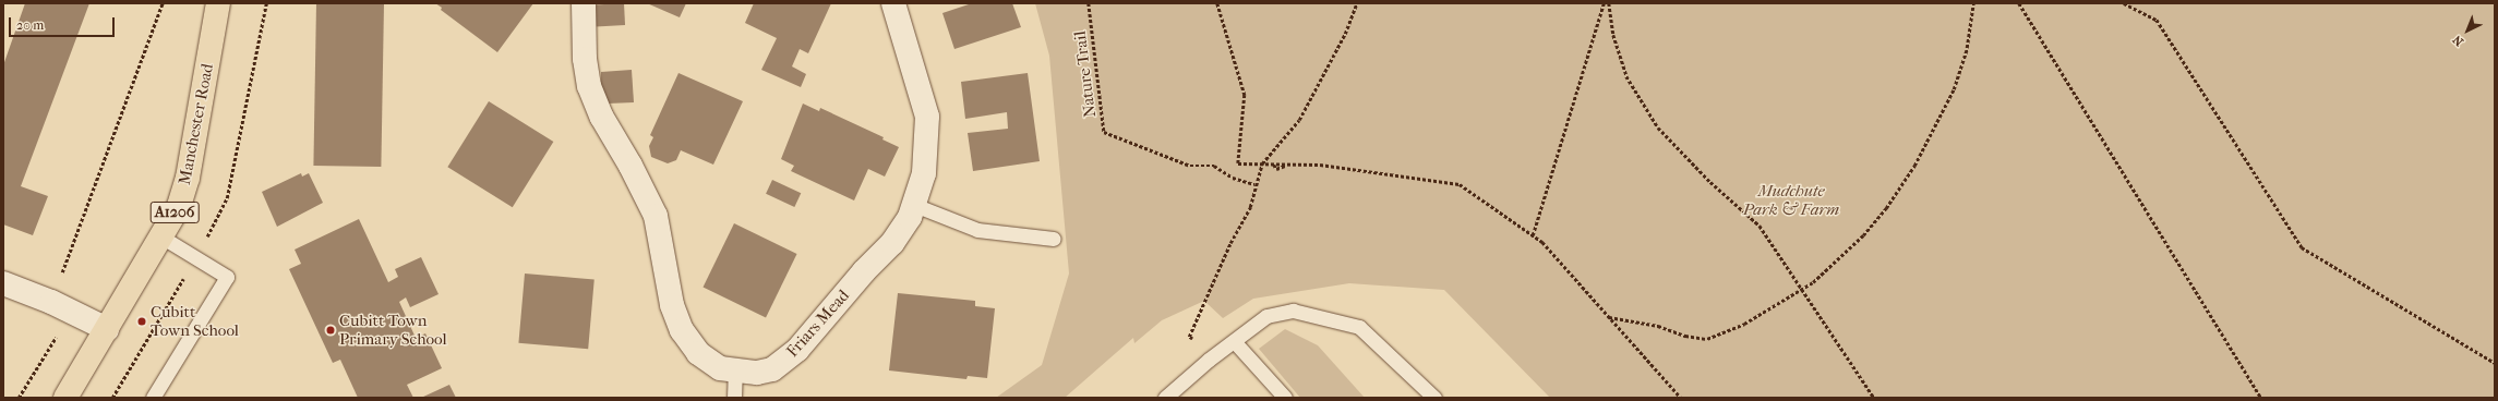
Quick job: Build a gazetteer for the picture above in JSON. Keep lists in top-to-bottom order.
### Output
{
  "streets": {
    "main road": ["Manchester Road", "A1206"],
    "street": ["Friars Mead"],
    "path": ["Nature Trail"]
  },
  "parks": ["Mudchute Park & Farm"],
  "places": ["Cubitt Town School", "Cubitt Town Primary School"],
  "scale_bar": "20 m",
  "north": "bottom left"
}
